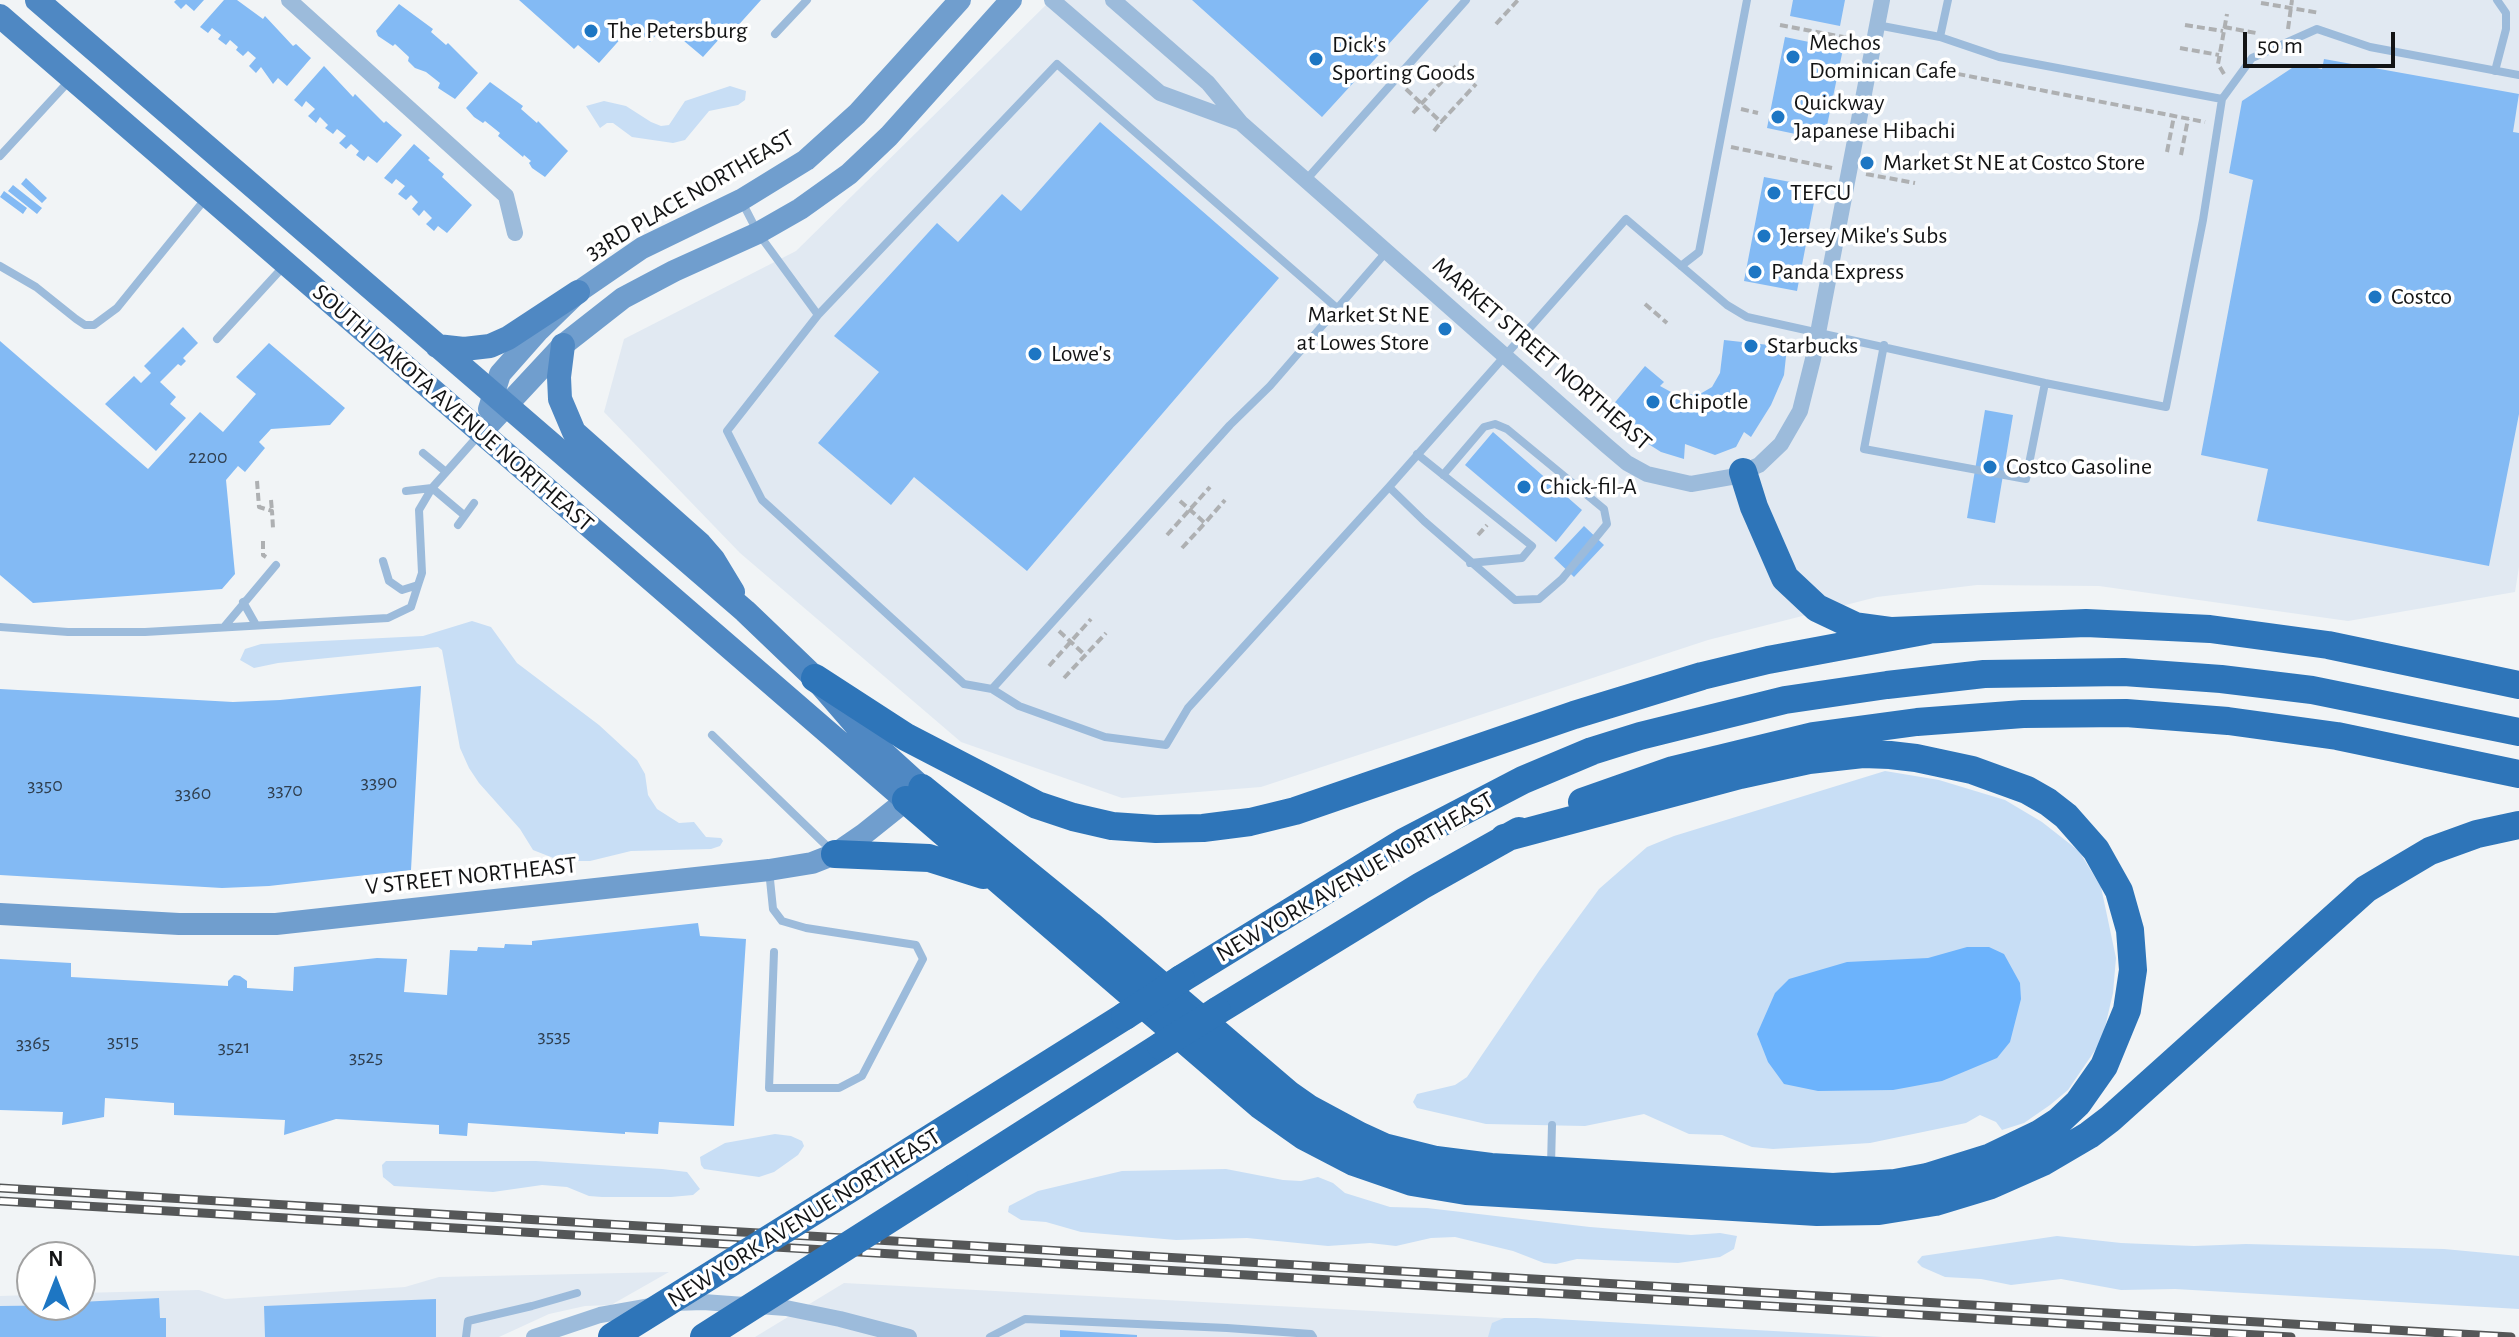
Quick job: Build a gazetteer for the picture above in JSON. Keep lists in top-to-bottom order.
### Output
{
  "streets": {
    "highway": ["NEW YORK AVENUE NORTHEAST"],
    "main road": ["SOUTH DAKOTA AVENUE NORTHEAST"],
    "street": ["33RD PLACE NORTHEAST", "MARKET STREET NORTHEAST", "V STREET NORTHEAST"]
  },
  "crossings": [
    ["33RD PLACE NORTHEAST", "SOUTH DAKOTA AVENUE NORTHEAST"],
    ["SOUTH DAKOTA AVENUE NORTHEAST", "V STREET NORTHEAST"]
  ],
  "places": [
    "The Petersburg",
    "Mechos Dominican Cafe",
    "Dick's Sporting Goods",
    "Quickway Japanese Hibachi",
    "Market St NE at Costco Store",
    "TEFCU",
    "Jersey Mike's Subs",
    "Panda Express",
    "Costco",
    "Market St NE at Lowes Store",
    "Starbucks",
    "Lowe's",
    "Chipotle",
    "Costco Gasoline",
    "Chick-fil-A"
  ],
  "house_numbers": [
    "2200",
    "3390",
    "3350",
    "3370",
    "3360",
    "3535",
    "3515",
    "3365",
    "3521",
    "3525"
  ],
  "scale_bar": "50 m",
  "north": "top"
}
